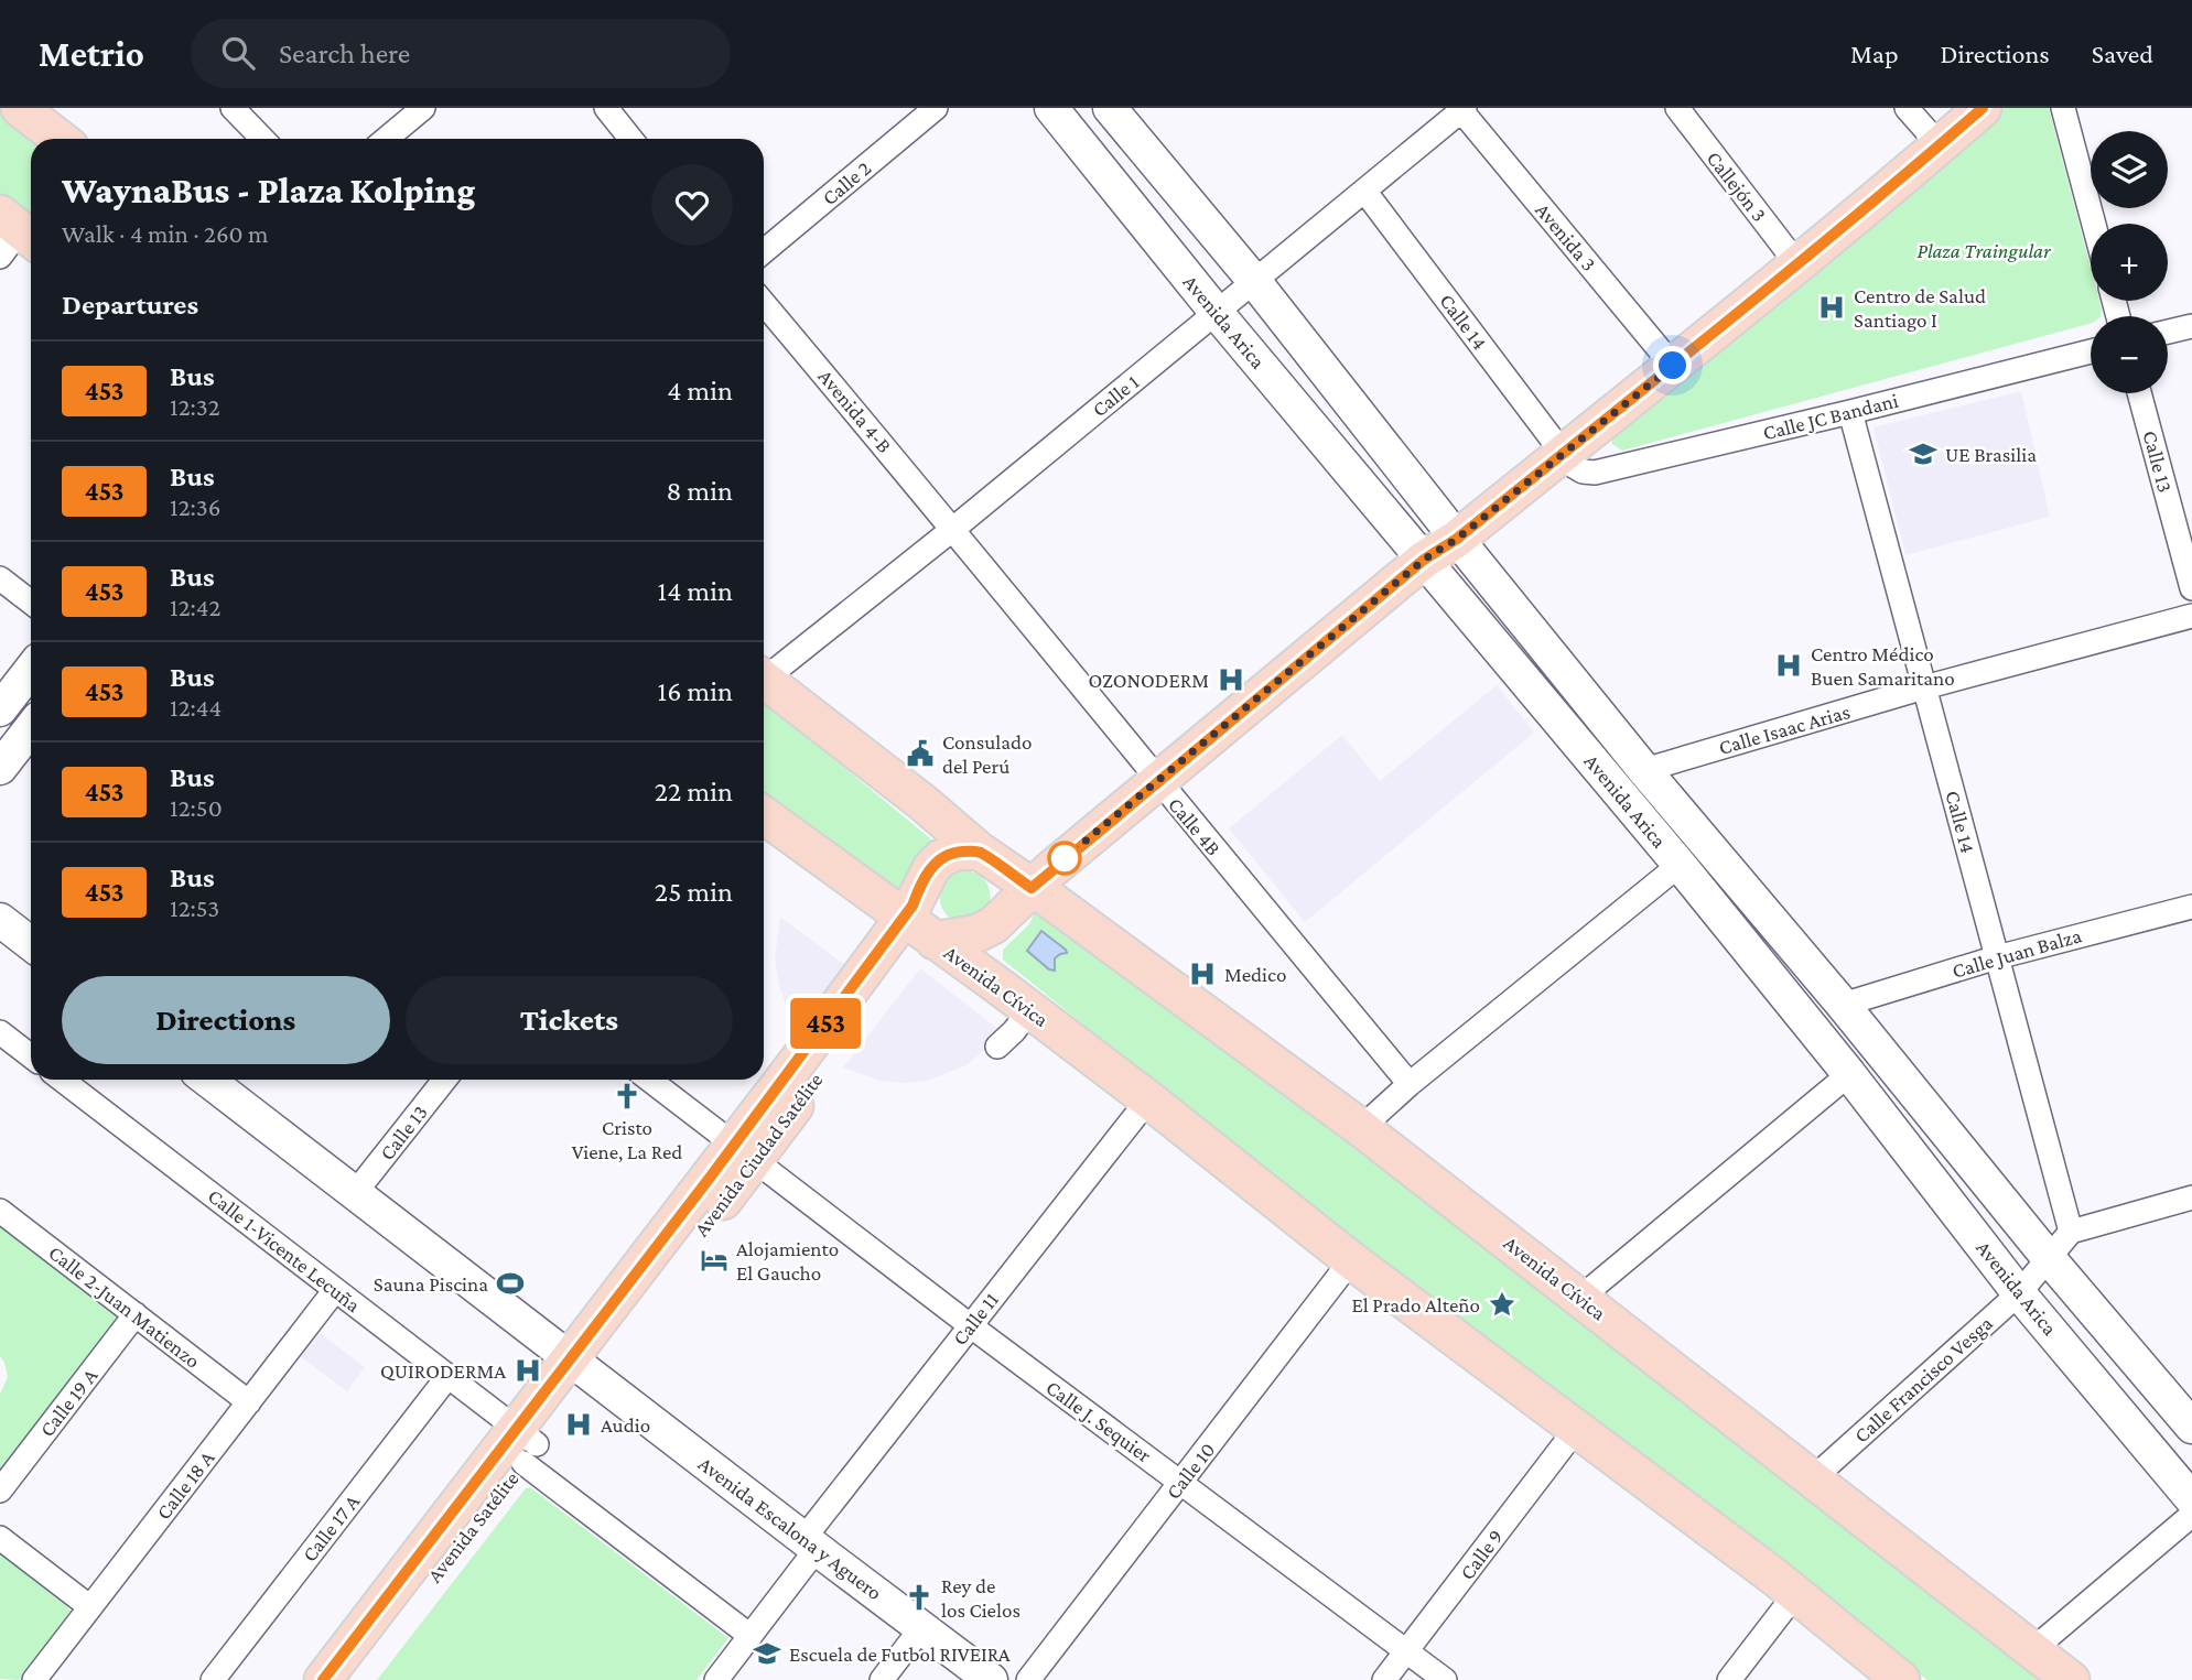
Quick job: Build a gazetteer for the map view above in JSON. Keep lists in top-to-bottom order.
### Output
{
  "streets": {
    "main road": ["Avenida Cívica", "Avenida Ciudad Satélite", "Avenida Satélite"],
    "street": [
      "Calle 2",
      "Callejón 3",
      "Avenida 3",
      "Avenida Arica",
      "Calle 14",
      "Calle 1",
      "Avenida 4-B",
      "Calle JC Bandani",
      "Calle 13",
      "Calle Isaac Arias",
      "Calle 4B",
      "Calle Juan Balza",
      "Calle 1-Vicente Lecuña",
      "Calle 2-Juan Matienzo",
      "Calle 11",
      "Calle Francisco Vesga",
      "Calle 19 A",
      "Calle J. Sequier",
      "Calle 10",
      "Calle 18 A",
      "Calle 17 A",
      "Avenida Escalona y Aguero",
      "Calle 9"
    ]
  },
  "crossings": [
    ["Avenida 3", "Calle 1"],
    ["Avenida Arica", "Calle 1"],
    ["Avenida Arica", "Calle Isaac Arias"],
    ["Avenida Arica", "Calle Juan Balza"],
    ["Avenida Arica", "Calle Francisco Vesga"],
    ["Calle 14", "Calle 1"],
    ["Calle 14", "Calle JC Bandani"],
    ["Calle 14", "Calle Isaac Arias"],
    ["Calle 14", "Calle Juan Balza"],
    ["Calle 14", "Calle Francisco Vesga"],
    ["Calle 1", "Avenida 4-B"],
    ["Calle 1", "Calle 4B"],
    ["Avenida 4-B", "Calle 4B"],
    ["Calle 13", "Avenida Escalona y Aguero"],
    ["Avenida Cívica", "Avenida Ciudad Satélite"],
    ["Avenida Cívica", "Calle 11"],
    ["Avenida Cívica", "Calle Francisco Vesga"],
    ["Avenida Cívica", "Calle 10"],
    ["Avenida Cívica", "Calle 9"],
    ["Avenida Ciudad Satélite", "Calle J. Sequier"],
    ["Avenida Ciudad Satélite", "Avenida Satélite"],
    ["Avenida Ciudad Satélite", "Avenida Escalona y Aguero"],
    ["Calle 1-Vicente Lecuña", "Calle 11"],
    ["Calle 1-Vicente Lecuña", "Calle 18 A"],
    ["Calle 1-Vicente Lecuña", "Avenida Satélite"],
    ["Calle 1-Vicente Lecuña", "Calle 17 A"],
    ["Calle 2-Juan Matienzo", "Calle 19 A"],
    ["Calle 2-Juan Matienzo", "Calle 18 A"],
    ["Calle 11", "Calle J. Sequier"],
    ["Calle 11", "Avenida Escalona y Aguero"],
    ["Calle J. Sequier", "Calle 10"],
    ["Calle J. Sequier", "Calle 9"],
    ["Avenida Satélite", "Avenida Escalona y Aguero"]
  ],
  "parks": ["Plaza Traingular"],
  "places": {
    "hospital": [
      "Centro de Salud Santiago I",
      "Centro Médico Buen Samaritano",
      "OZONODERM",
      "Medico",
      "QUIRODERMA",
      "Audio"
    ],
    "school or university": ["UE Brasilia", "Escuela de Futbol RIVEIRA"],
    "public building": ["Consulado del Perú"],
    "church": ["Cristo Viene, La Red", "Rey de los Cielos"],
    "hotel": ["Alojamiento El Gaucho"],
    "sports": ["Sauna Piscina"],
    "place": ["El Prado Alteño"]
  },
  "lines": ["bus line 453"],
  "page": {
    "header": "Metrio",
    "search": "Search here",
    "nav": ["Map", "Directions", "Saved"],
    "on_map": "453",
    "map_buttons": ["+", "−"],
    "heading": [
      ["WaynaBus - Plaza Kolping", "Walk · 4 min · 260 m"],
      "Departures"
    ],
    "list": [
      {
        "mark": "453",
        "name": "Bus",
        "note": "12:32",
        "value": "4 min"
      },
      {
        "mark": "453",
        "name": "Bus",
        "note": "12:36",
        "value": "8 min"
      },
      {
        "mark": "453",
        "name": "Bus",
        "note": "12:42",
        "value": "14 min"
      },
      {
        "mark": "453",
        "name": "Bus",
        "note": "12:44",
        "value": "16 min"
      },
      {
        "mark": "453",
        "name": "Bus",
        "note": "12:50",
        "value": "22 min"
      },
      {
        "mark": "453",
        "name": "Bus",
        "note": "12:53",
        "value": "25 min"
      }
    ],
    "buttons": ["Directions", "Tickets"]
  }
}
